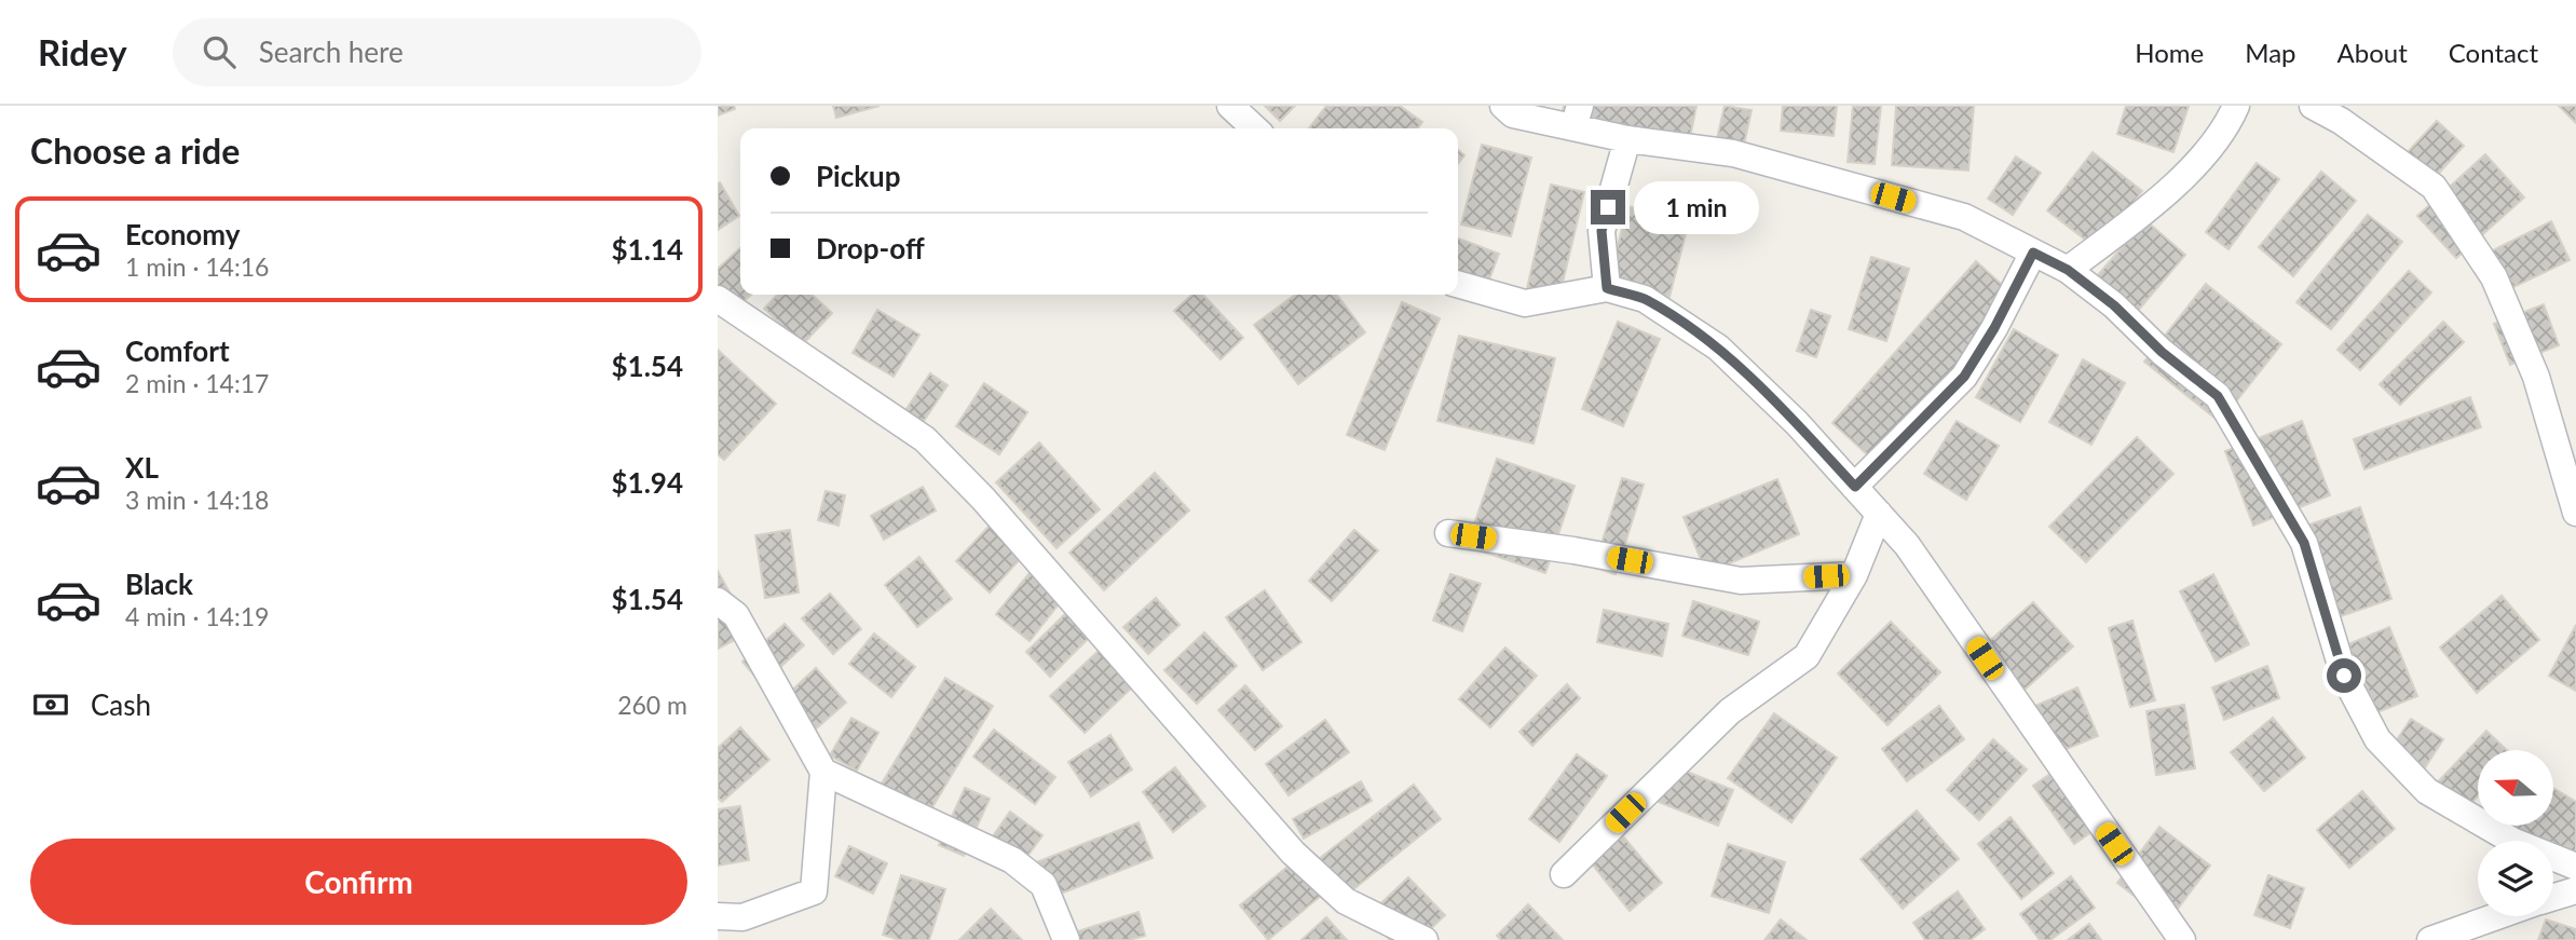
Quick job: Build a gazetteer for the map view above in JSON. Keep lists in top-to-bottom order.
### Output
{
  "north": "left",
  "page": {
    "header": "Ridey",
    "search": "Search here",
    "nav": [
      "Home",
      "Map",
      "About",
      "Contact"
    ],
    "heading": "Choose a ride",
    "banner": ["Pickup", "Drop-off"],
    "bubble": "1 min",
    "list": [
      {
        "name": "Economy",
        "note": "1 min · 14:16",
        "value": "$1.14"
      },
      {
        "name": "Comfort",
        "note": "2 min · 14:17",
        "value": "$1.54"
      },
      {
        "name": "XL",
        "note": "3 min · 14:18",
        "value": "$1.94"
      },
      {
        "name": "Black",
        "note": "4 min · 14:19",
        "value": "$1.54"
      }
    ],
    "pay": ["Cash", "260 m"],
    "buttons": "Confirm"
  }
}
